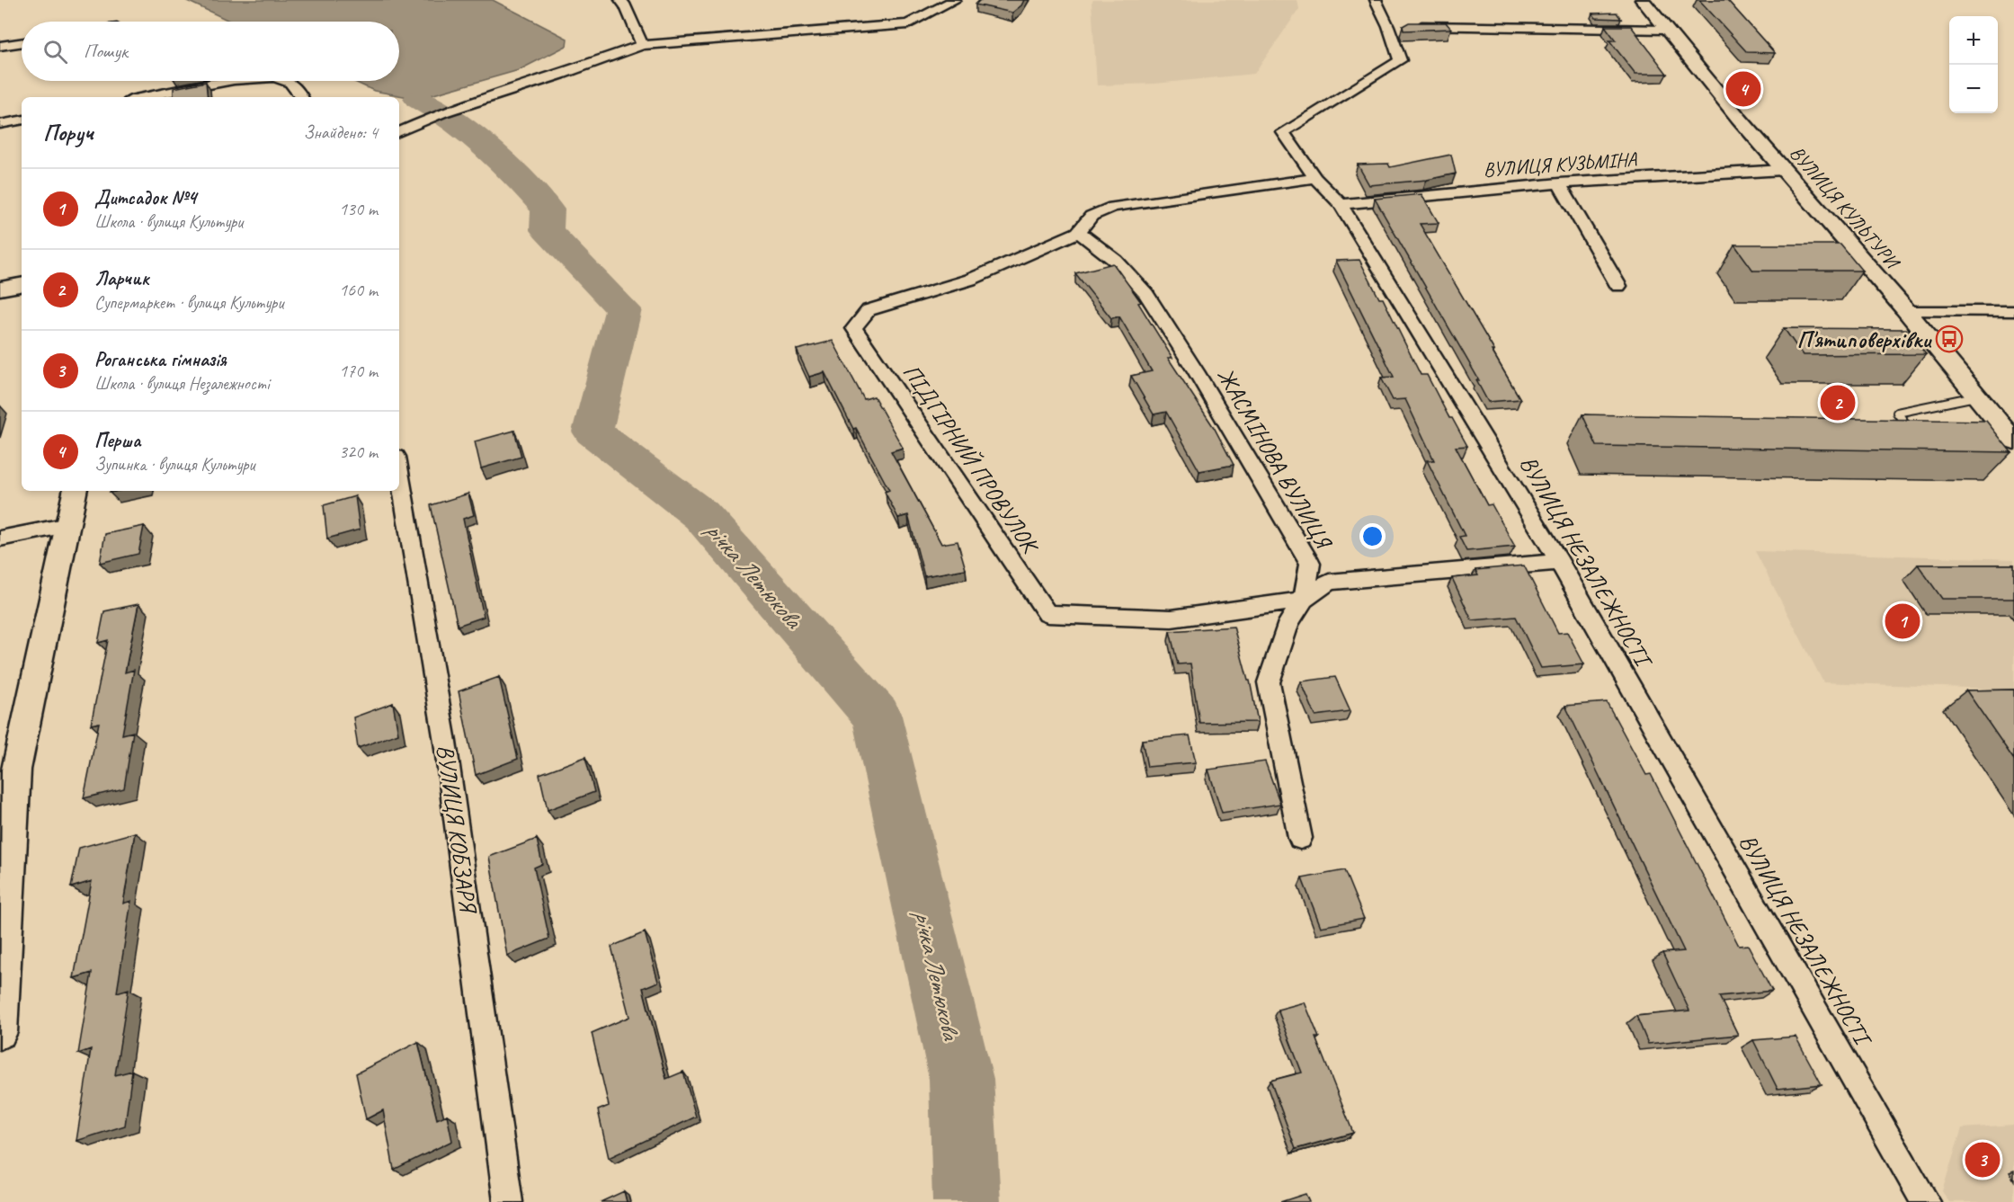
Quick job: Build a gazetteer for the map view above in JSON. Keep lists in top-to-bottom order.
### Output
{
  "streets": {
    "street": [
      "ВУЛИЦЯ КУЗЬМІНА",
      "ВУЛИЦЯ КУЛЬТУРИ",
      "ПІДГІРНИЙ ПРОВУЛОК",
      "ЖАСМІНОВА ВУЛИЦЯ",
      "ВУЛИЦЯ НЕЗАЛЕЖНОСТІ",
      "ВУЛИЦЯ КОБЗАРЯ"
    ]
  },
  "crossings": [
    ["ВУЛИЦЯ КУЗЬМІНА", "ВУЛИЦЯ КУЛЬТУРИ"],
    ["ВУЛИЦЯ КУЗЬМІНА", "ВУЛИЦЯ НЕЗАЛЕЖНОСТІ"],
    ["ПІДГІРНИЙ ПРОВУЛОК", "ЖАСМІНОВА ВУЛИЦЯ"]
  ],
  "water": ["річка Летюкова"],
  "places": {
    "bus stop": ["П'ятиповерхівки"]
  },
  "page": {
    "map_buttons": ["+", "−"],
    "search": "Пошук",
    "pins": [
      "4",
      "2",
      "1",
      "3"
    ],
    "heading": ["Поруч", "Знайдено: 4"],
    "list": [
      {
        "mark": "1",
        "name": "Дитсадок №4",
        "note": "Школа · вулиця Культури",
        "value": "130 m"
      },
      {
        "mark": "2",
        "name": "Ларчик",
        "note": "Супермаркет · вулиця Культури",
        "value": "160 m"
      },
      {
        "mark": "3",
        "name": "Роганська гімназія",
        "note": "Школа · вулиця Незалежності",
        "value": "170 m"
      },
      {
        "mark": "4",
        "name": "Перша",
        "note": "Зупинка · вулиця Культури",
        "value": "320 m"
      }
    ]
  }
}
